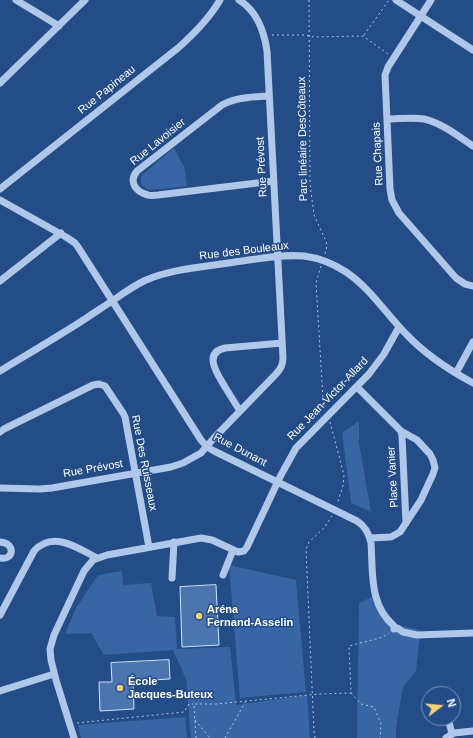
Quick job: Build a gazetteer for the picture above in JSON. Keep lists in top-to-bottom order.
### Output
{
  "streets": {
    "street": [
      "Rue Papineau",
      "Rue Lavoisier",
      "Rue Chapais",
      "Rue Prévost",
      "Rue des Bouleaux",
      "Rue Jean-Victor-Allard",
      "Rue Dunant",
      "Rue Des Ruisseaux",
      "Place Vanier"
    ],
    "path": ["Parc linéaire DesCôteaux"]
  },
  "crossings": [
    ["Parc linéaire DesCôteaux", "Rue des Bouleaux"],
    ["Parc linéaire DesCôteaux", "Rue Jean-Victor-Allard"],
    ["Parc linéaire DesCôteaux", "Rue Dunant"],
    ["Rue Lavoisier", "Rue Prévost"],
    ["Rue Prévost", "Rue des Bouleaux"],
    ["Rue Prévost", "Rue Dunant"],
    ["Rue Prévost", "Rue Des Ruisseaux"],
    ["Rue des Bouleaux", "Rue Jean-Victor-Allard"],
    ["Rue des Bouleaux", "Rue Dunant"],
    ["Rue Jean-Victor-Allard", "Rue Dunant"],
    ["Rue Jean-Victor-Allard", "Place Vanier"],
    ["Rue Dunant", "Place Vanier"]
  ],
  "places": ["Aréna Fernand-Asselin", "École Jacques-Buteux"],
  "north": "right"
}
